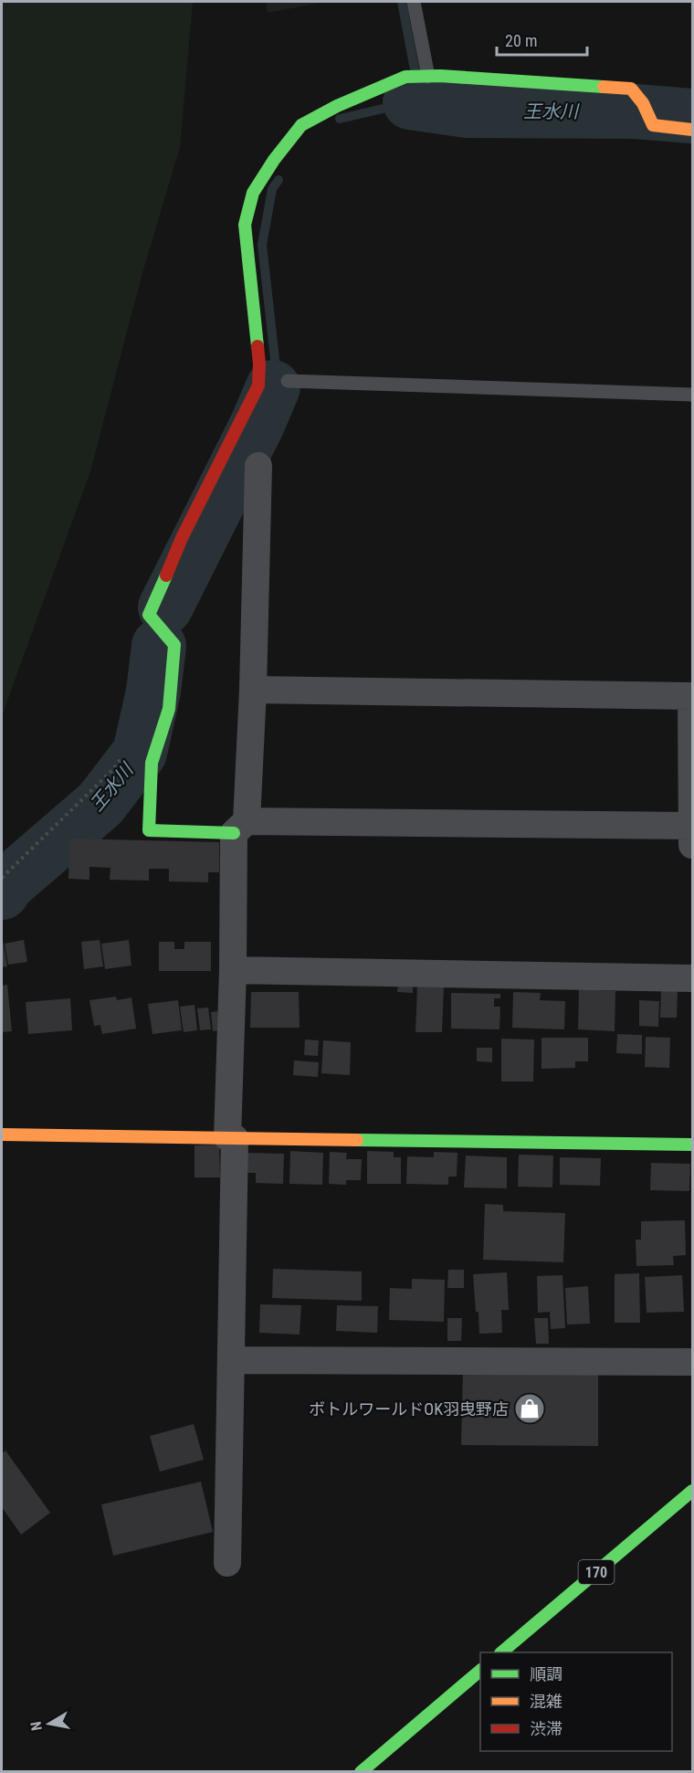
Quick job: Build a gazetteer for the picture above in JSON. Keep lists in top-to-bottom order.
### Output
{
  "streets": {
    "main road": ["170"]
  },
  "water": ["王水川"],
  "places": {
    "shop": ["ボトルワールドOK羽曳野店"]
  },
  "legend": ["順調", "混雑", "渋滞"],
  "scale_bar": "20 m",
  "north": "left"
}
